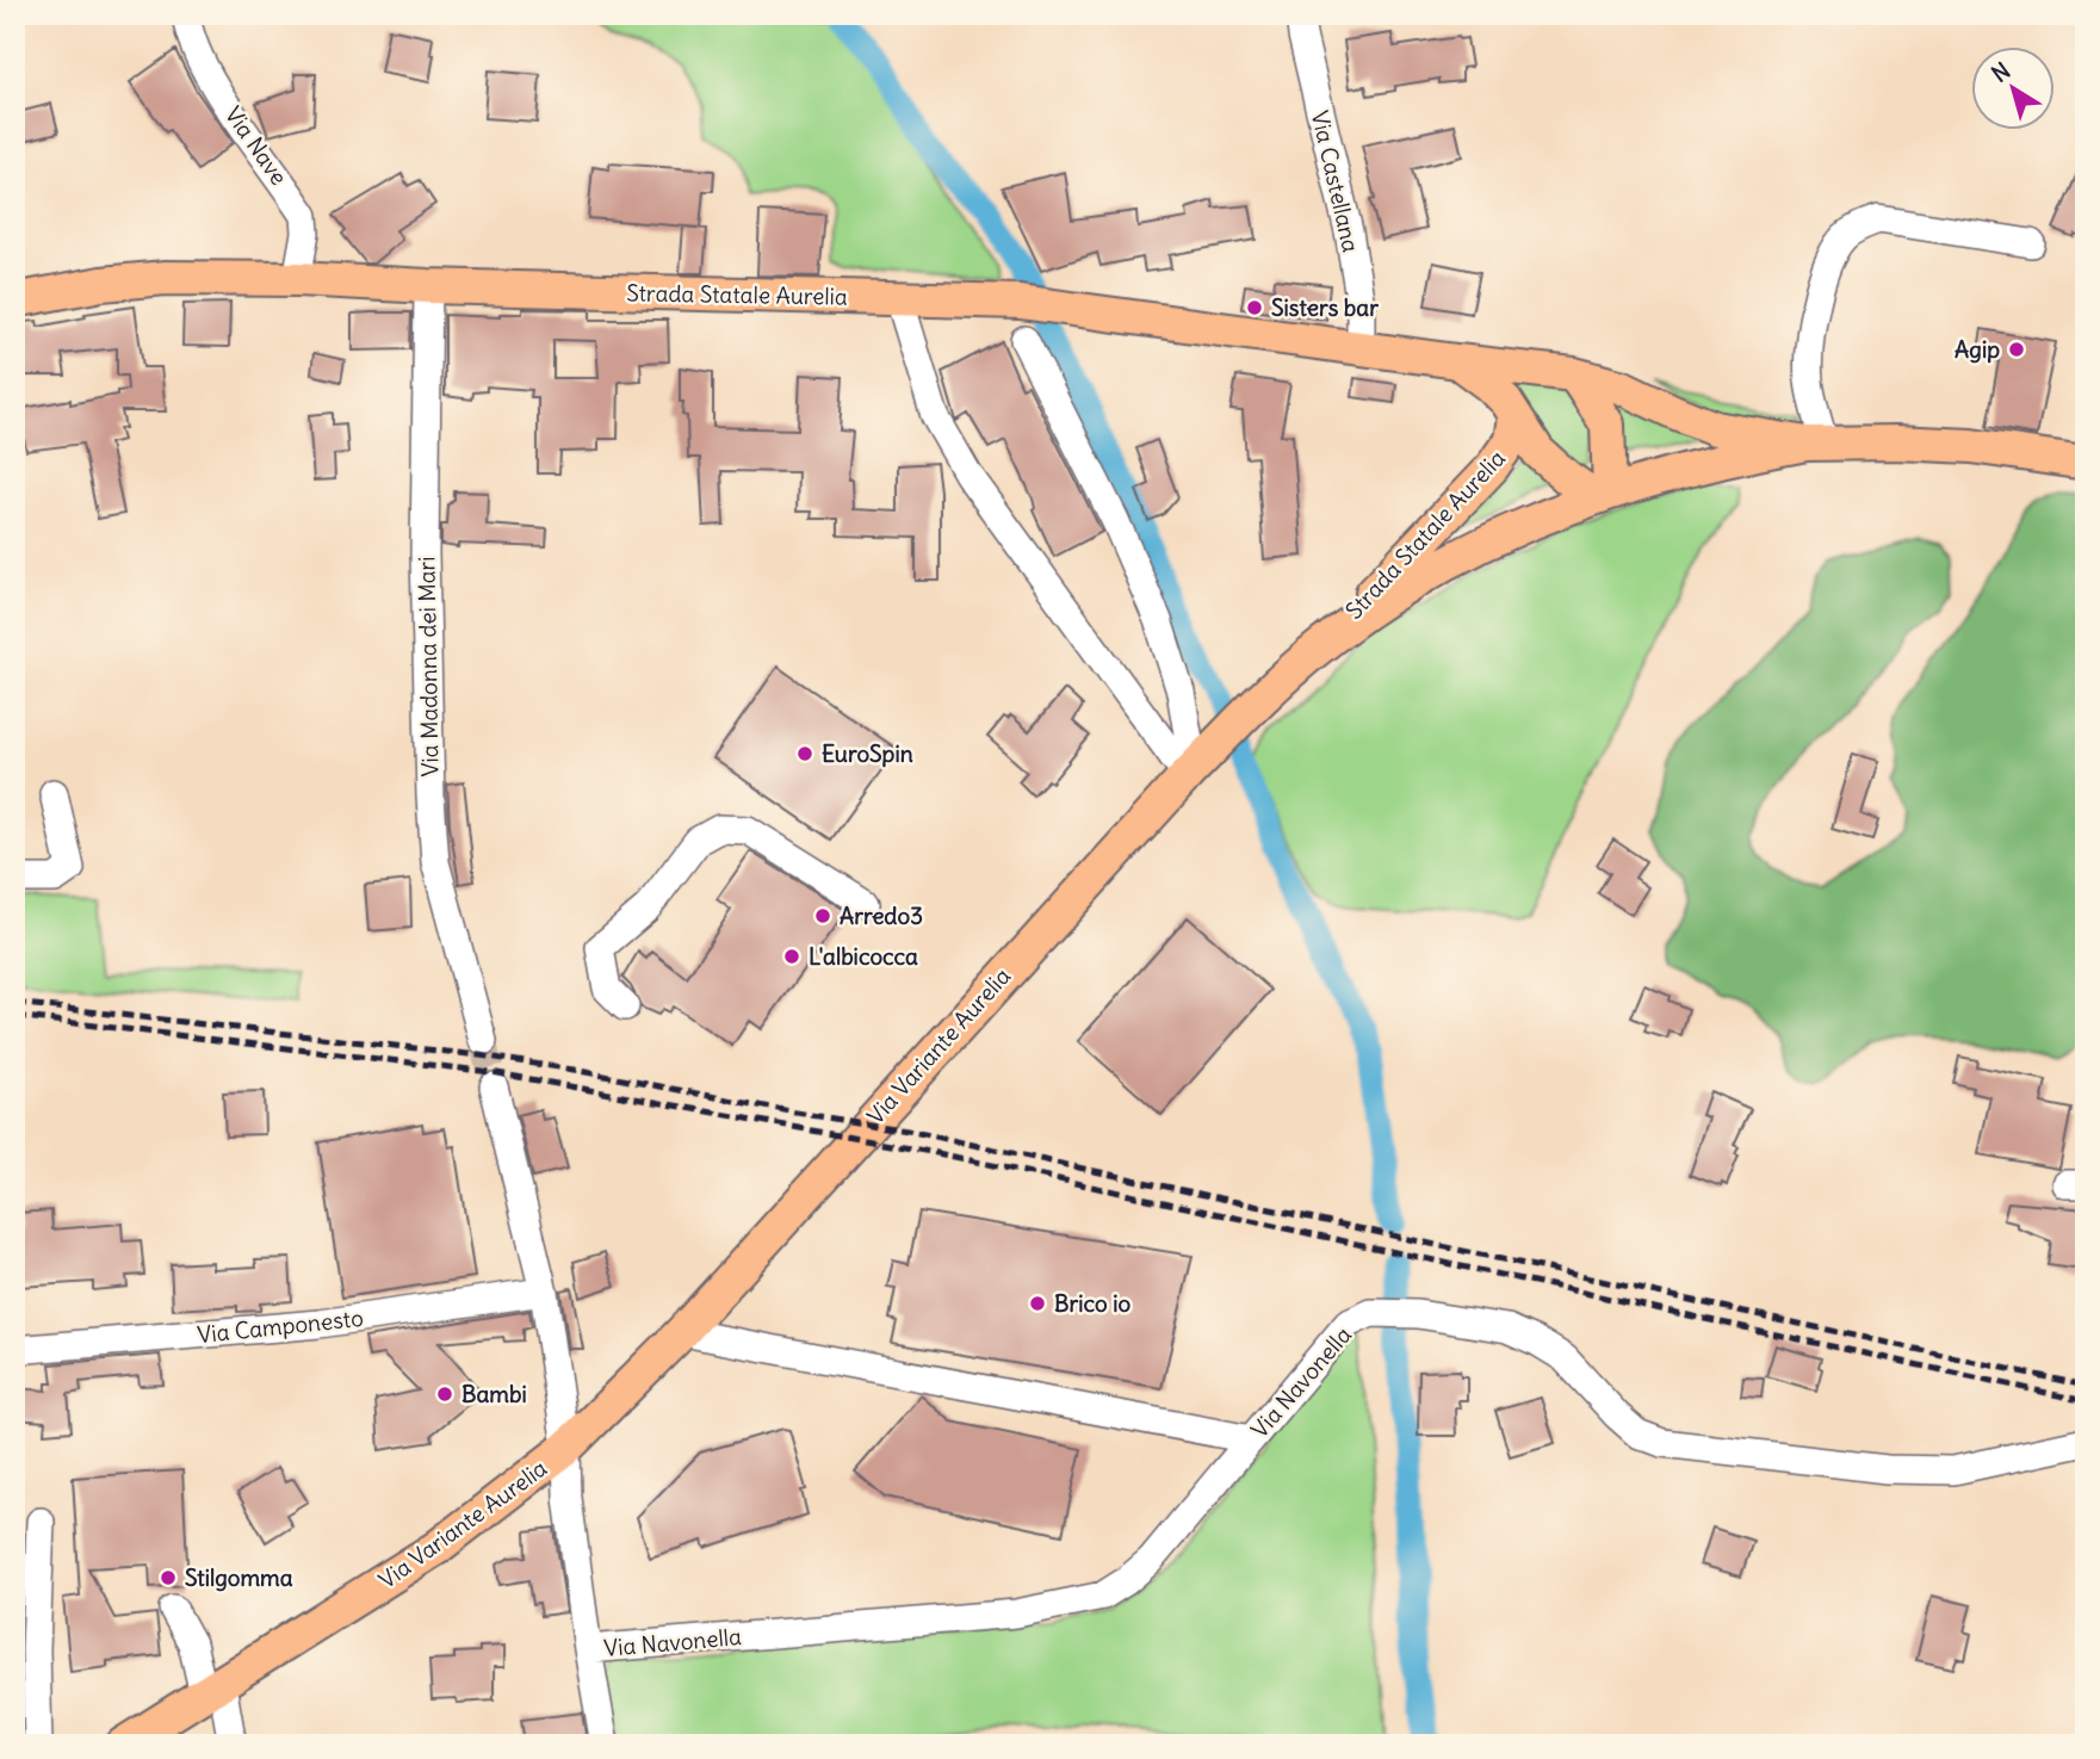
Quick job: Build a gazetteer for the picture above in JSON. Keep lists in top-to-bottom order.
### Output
{
  "streets": {
    "main road": ["Strada Statale Aurelia", "Via Variante Aurelia"],
    "street": [
      "Via Nave",
      "Via Castellana",
      "Via Madonna dei Mari",
      "Via Camponesto",
      "Via Navonella"
    ]
  },
  "crossings": [
    ["Via Nave", "Strada Statale Aurelia"],
    ["Via Castellana", "Strada Statale Aurelia"],
    ["Strada Statale Aurelia", "Via Madonna dei Mari"],
    ["Strada Statale Aurelia", "Via Variante Aurelia"]
  ],
  "places": [
    "Sisters bar",
    "Agip",
    "EuroSpin",
    "Arredo3",
    "L'albicocca",
    "Brico io",
    "Bambi",
    "Stilgomma"
  ],
  "north": "top left"
}
